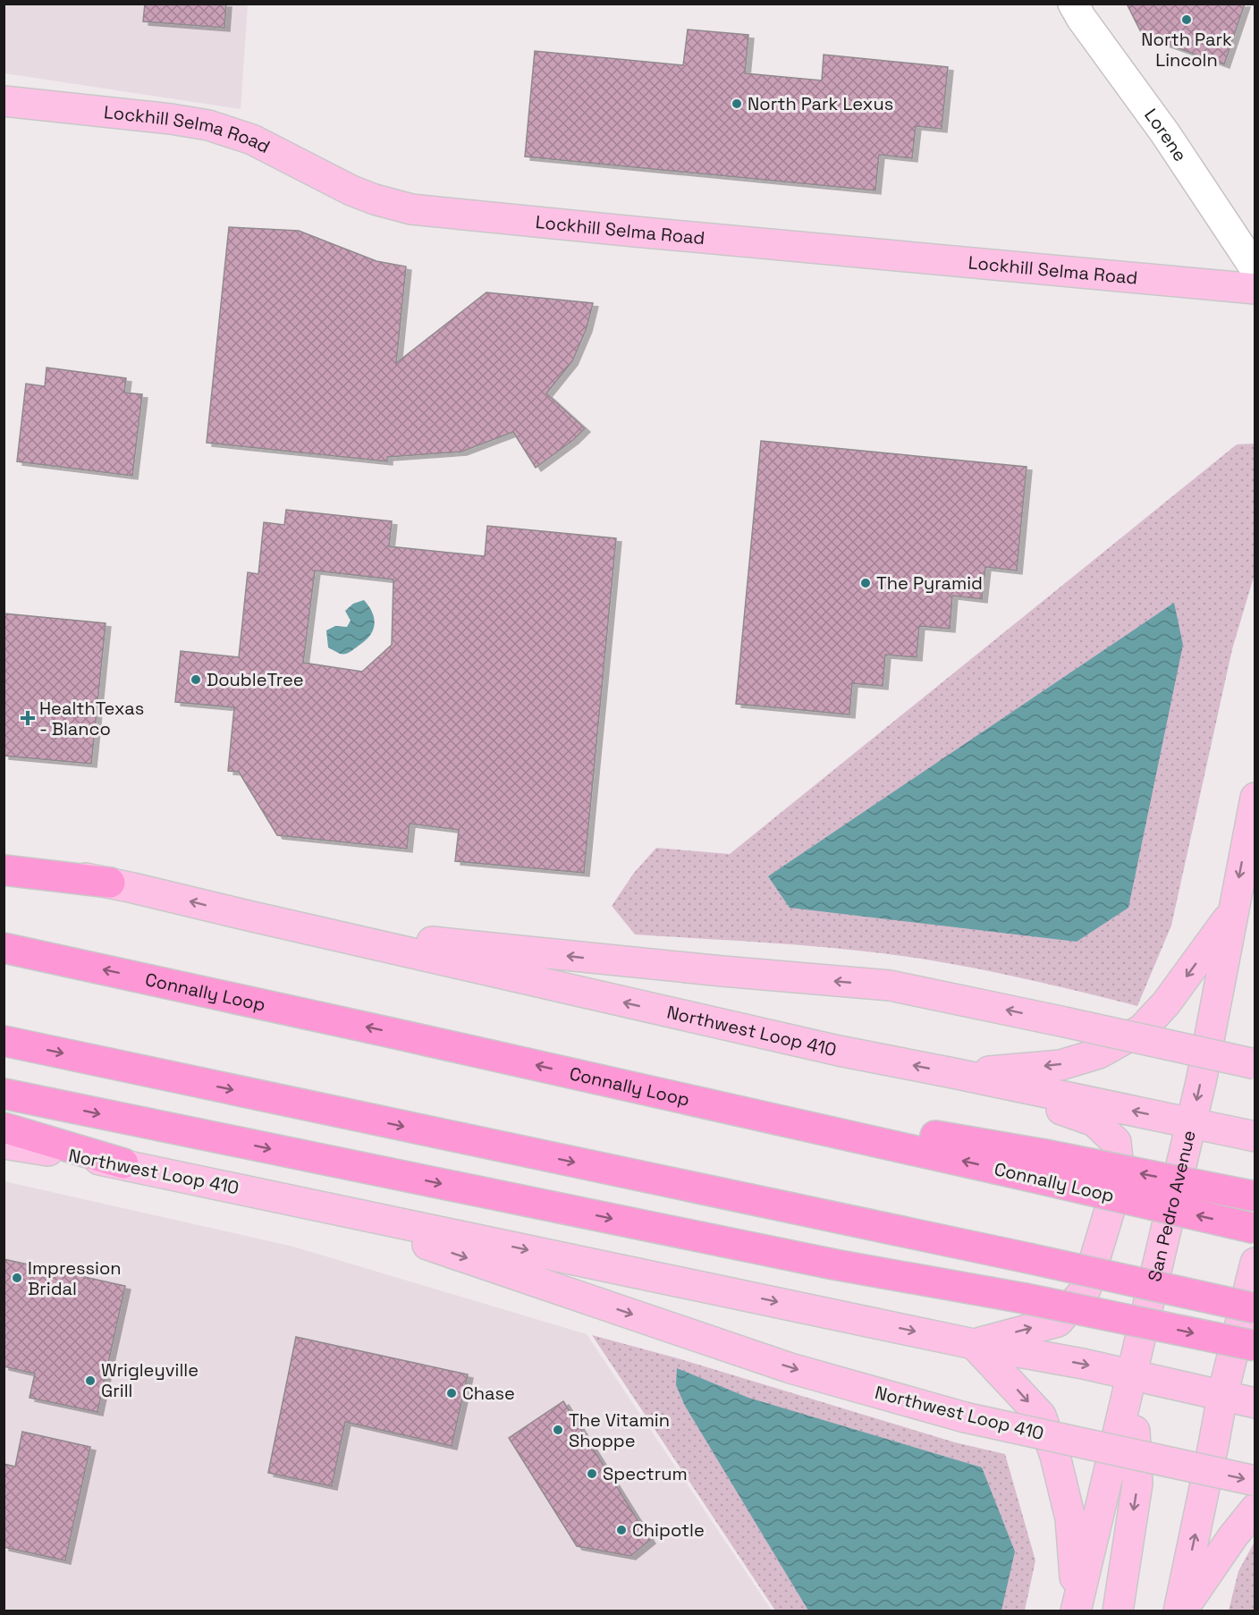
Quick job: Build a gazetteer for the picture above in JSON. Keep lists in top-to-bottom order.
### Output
{
  "streets": {
    "highway": ["Connally Loop"],
    "main road": ["Lockhill Selma Road", "Northwest Loop 410", "San Pedro Avenue"],
    "street": ["Lorene"]
  },
  "crossings": [
    ["Northwest Loop 410", "San Pedro Avenue"]
  ],
  "one_way": ["San Pedro Avenue"],
  "places": {
    "other": [
      "North Park Lincoln",
      "North Park Lexus",
      "The Pyramid",
      "DoubleTree",
      "Impression Bridal",
      "Wrigleyville Grill",
      "Chase",
      "The Vitamin Shoppe",
      "Spectrum",
      "Chipotle"
    ],
    "health": ["HealthTexas - Blanco"]
  }
}
